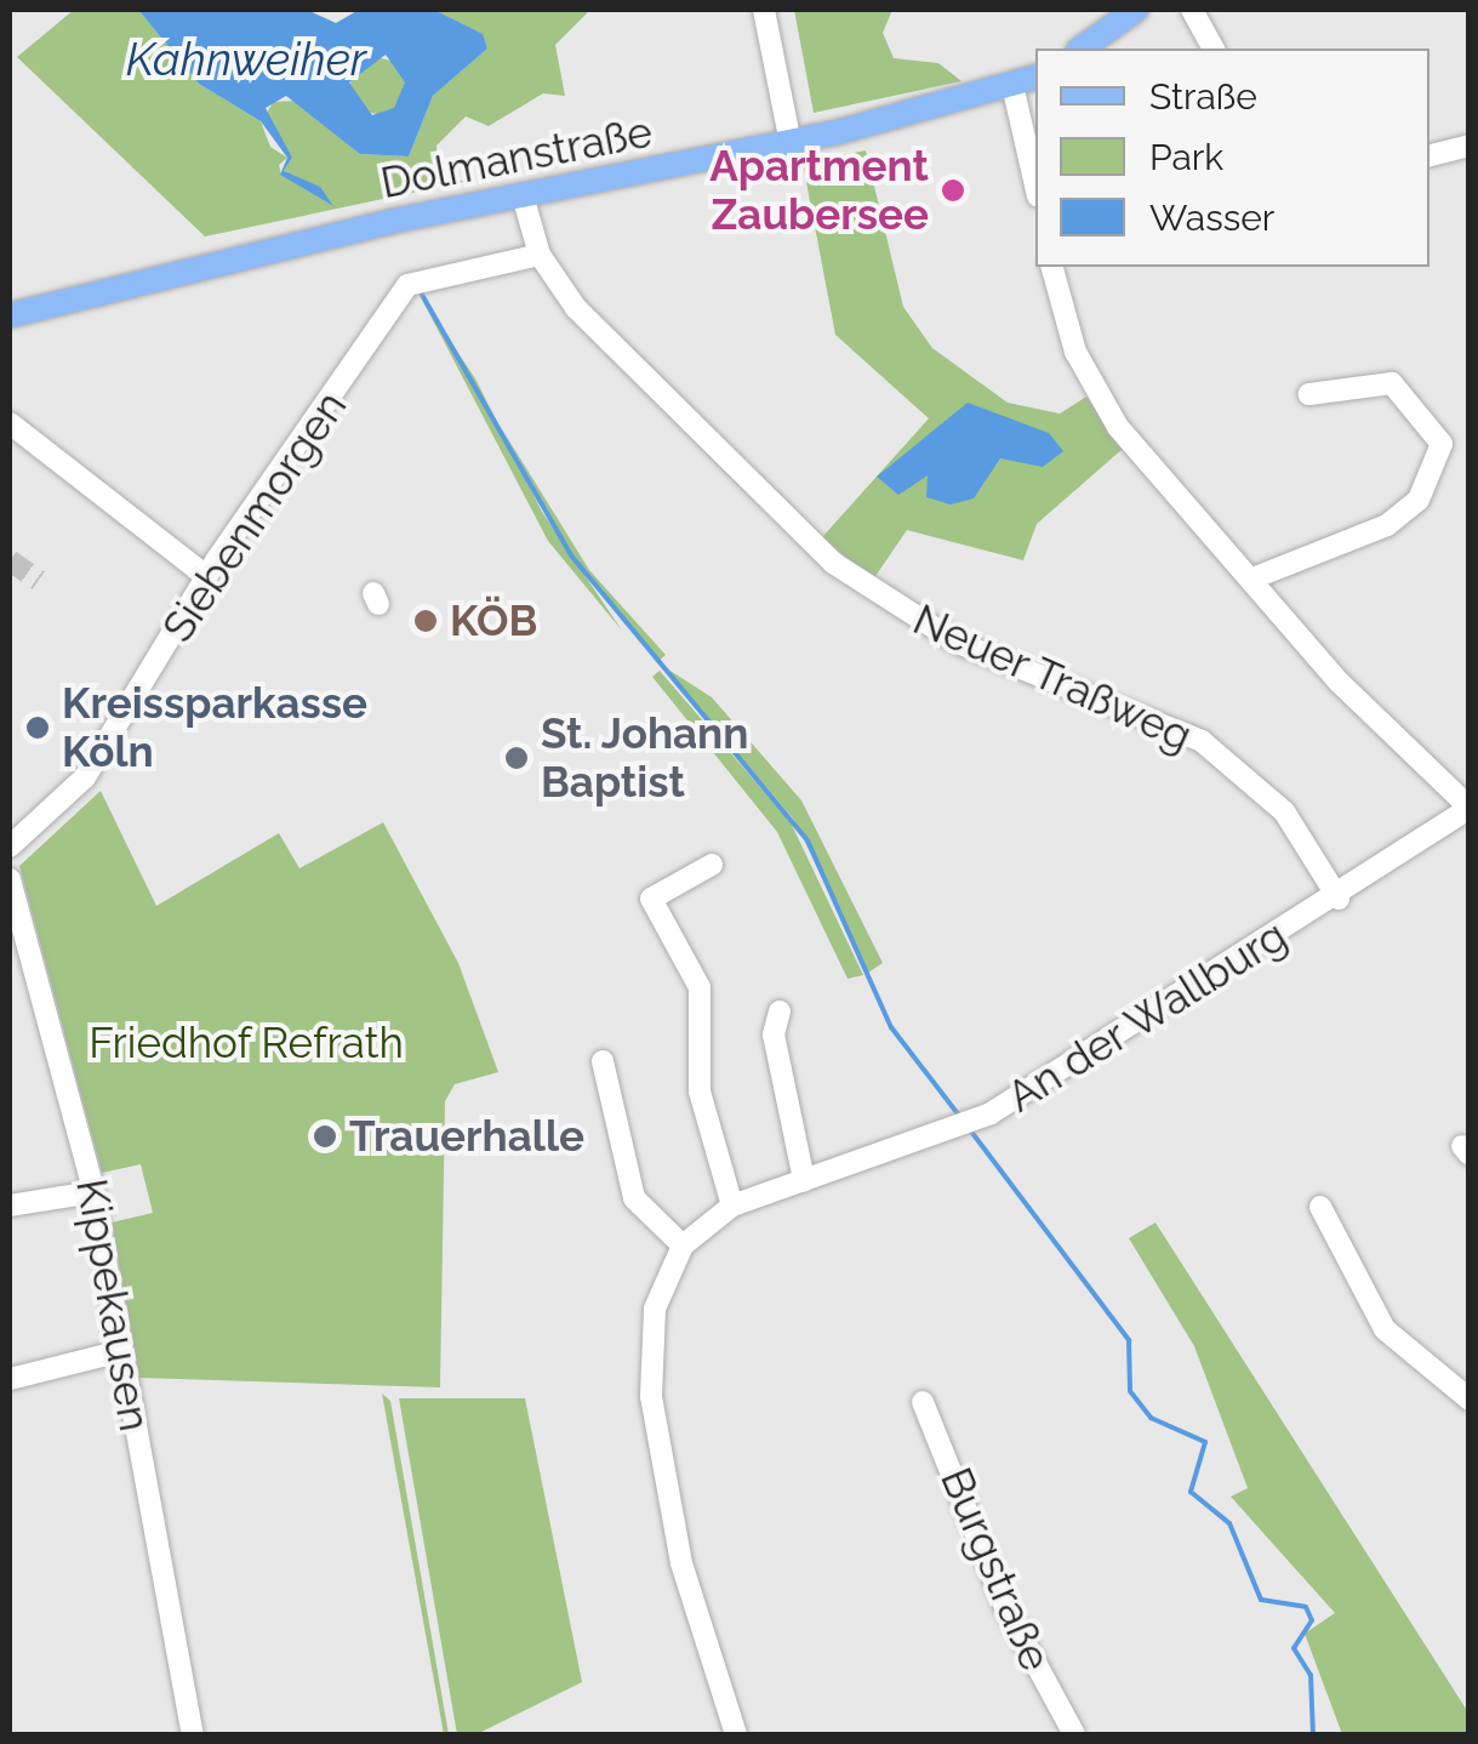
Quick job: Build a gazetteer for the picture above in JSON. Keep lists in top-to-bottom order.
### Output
{
  "streets": {
    "main road": ["Dolmanstraße"],
    "street": [
      "Siebenmorgen",
      "Neuer Traßweg",
      "An der Wallburg",
      "Kippekausen",
      "Burgstraße"
    ]
  },
  "crossings": [
    ["Dolmanstraße", "Neuer Traßweg"],
    ["Siebenmorgen", "Neuer Traßweg"],
    ["Neuer Traßweg", "An der Wallburg"]
  ],
  "water": ["Kahnweiher"],
  "parks": ["Friedhof Refrath"],
  "places": [
    "Apartment Zaubersee",
    "KÖB",
    "Kreissparkasse Köln",
    "St. Johann Baptist",
    "Trauerhalle"
  ],
  "legend": ["Straße", "Park", "Wasser"]
}
